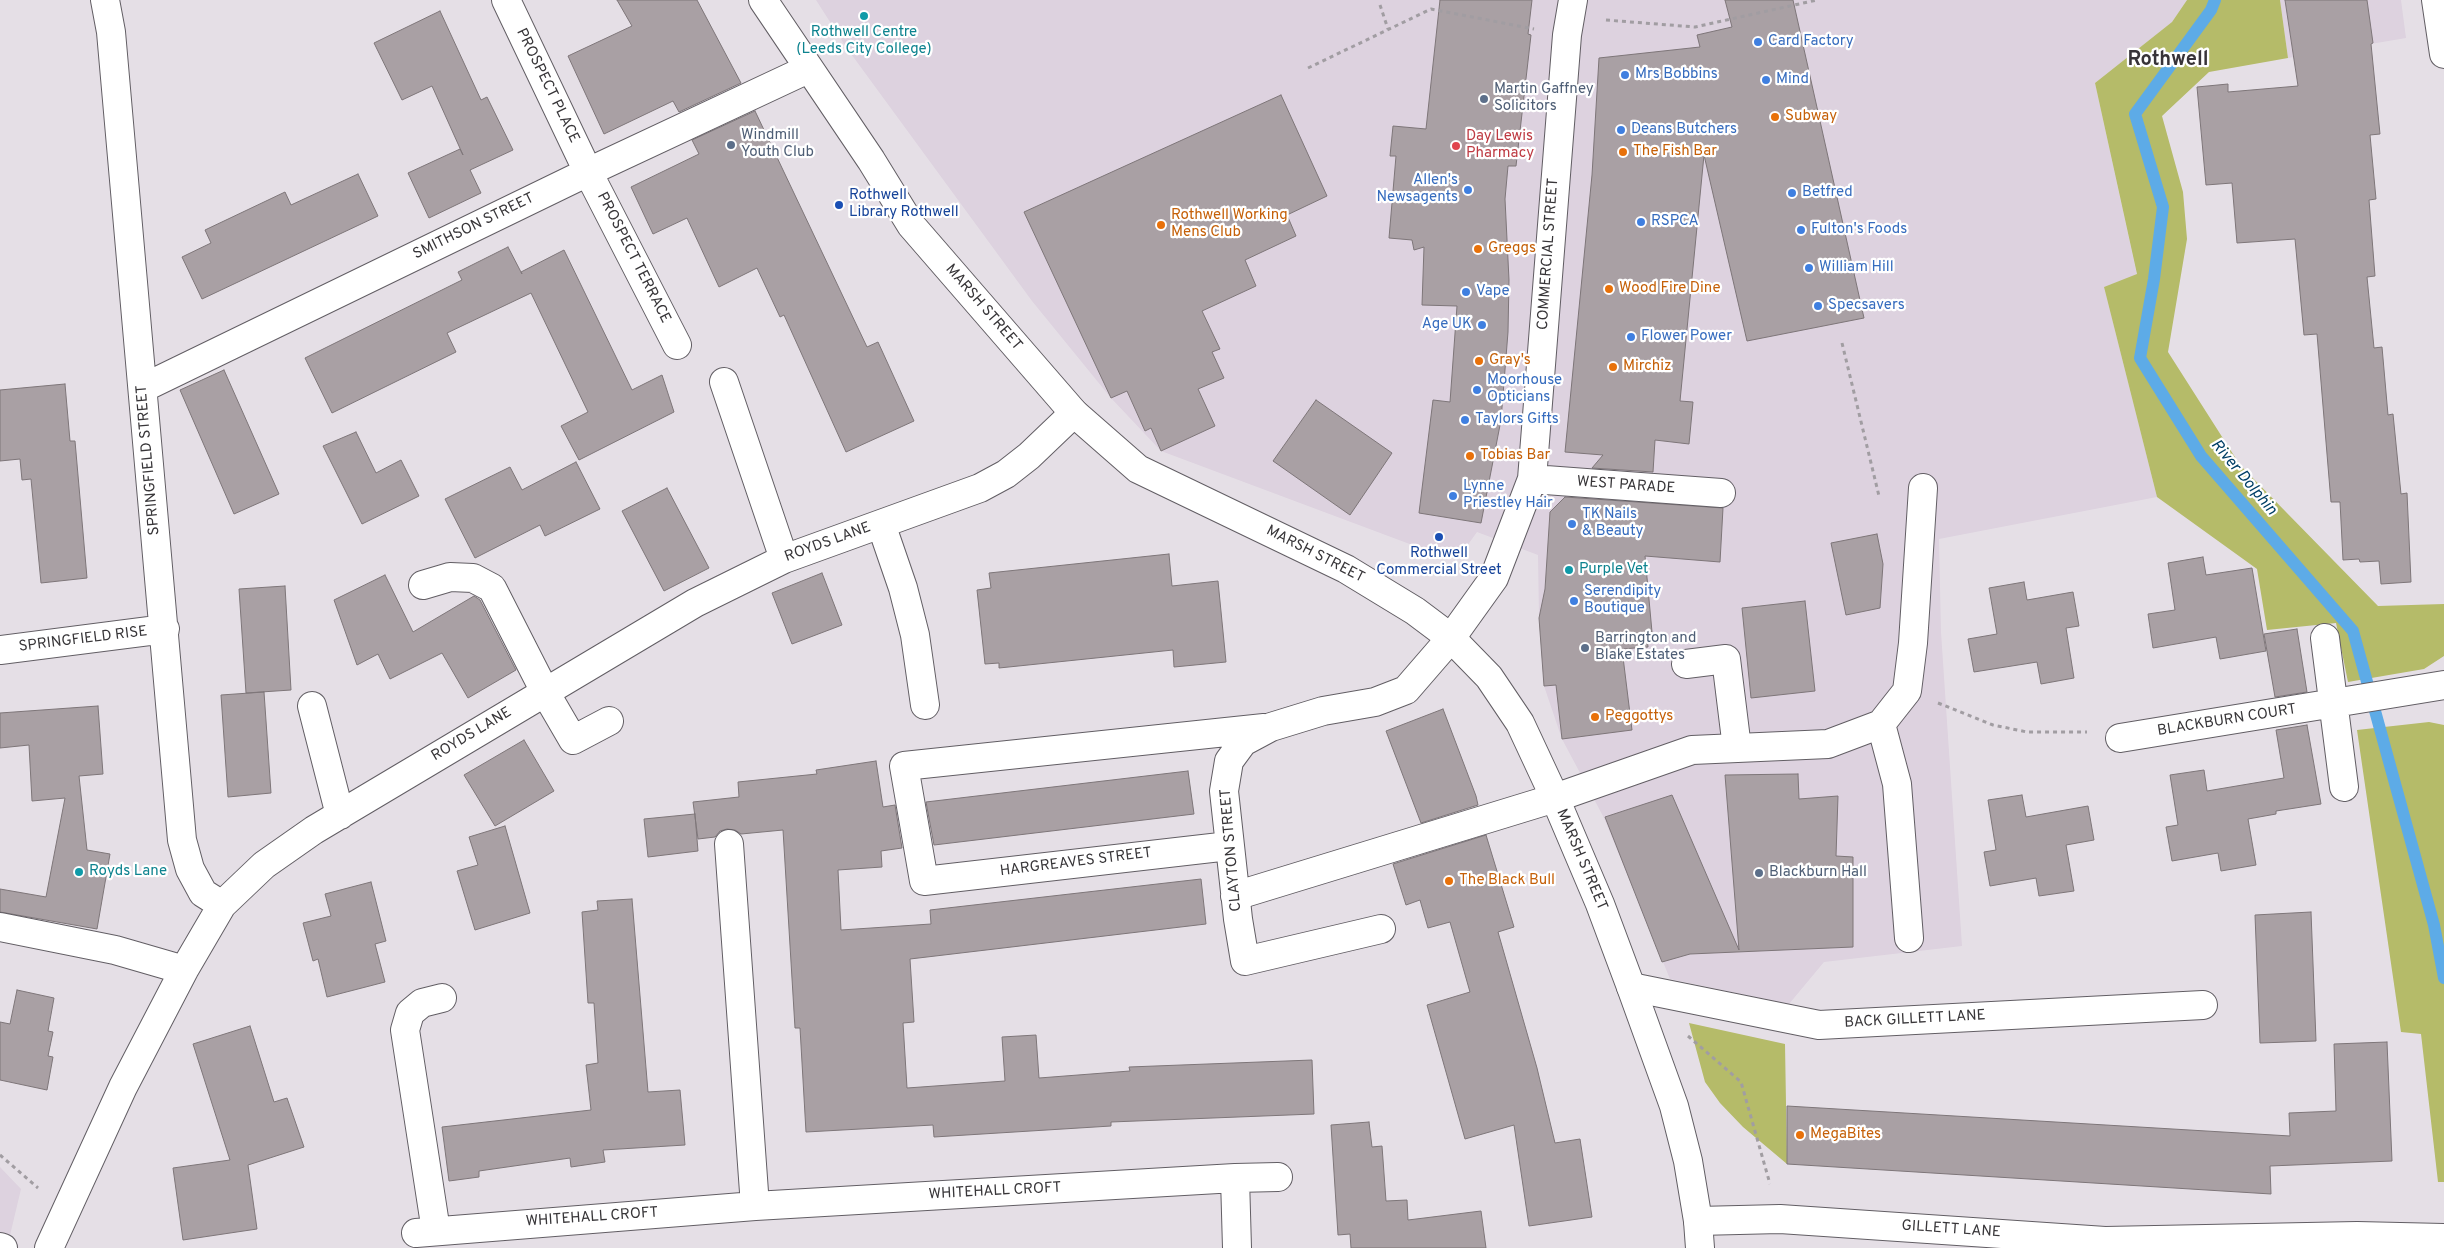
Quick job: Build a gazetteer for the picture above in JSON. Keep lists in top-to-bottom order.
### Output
{
  "streets": {
    "street": [
      "PROSPECT PLACE",
      "SMITHSON STREET",
      "COMMERCIAL STREET",
      "PROSPECT TERRACE",
      "MARSH STREET",
      "SPRINGFIELD STREET",
      "WEST PARADE",
      "ROYDS LANE",
      "SPRINGFIELD RISE",
      "BLACKBURN COURT",
      "CLAYTON STREET",
      "HARGREAVES STREET",
      "BACK GILLETT LANE",
      "WHITEHALL CROFT",
      "GILLETT LANE"
    ]
  },
  "crossings": [
    ["PROSPECT PLACE", "SMITHSON STREET"],
    ["PROSPECT PLACE", "PROSPECT TERRACE"],
    ["SMITHSON STREET", "PROSPECT TERRACE"],
    ["SMITHSON STREET", "MARSH STREET"],
    ["SMITHSON STREET", "SPRINGFIELD STREET"],
    ["COMMERCIAL STREET", "MARSH STREET"],
    ["COMMERCIAL STREET", "WEST PARADE"],
    ["COMMERCIAL STREET", "CLAYTON STREET"],
    ["MARSH STREET", "ROYDS LANE"],
    ["MARSH STREET", "CLAYTON STREET"],
    ["MARSH STREET", "BACK GILLETT LANE"],
    ["MARSH STREET", "GILLETT LANE"],
    ["SPRINGFIELD STREET", "ROYDS LANE"],
    ["SPRINGFIELD STREET", "SPRINGFIELD RISE"],
    ["CLAYTON STREET", "HARGREAVES STREET"]
  ],
  "districts": ["Rothwell"],
  "water": ["River Dolphin"],
  "places": [
    "Rothwell Centre (Leeds City College)",
    "Card Factory",
    "Mrs Bobbins",
    "Mind",
    "Martin Gaffney Solicitors",
    "Subway",
    "Deans Butchers",
    "Windmill Youth Club",
    "Day Lewis Pharmacy",
    "The Fish Bar",
    "Allen's Newsagents",
    "Betfred",
    "Rothwell Library Rothwell",
    "RSPCA",
    "Rothwell Working Mens Club",
    "Fulton's Foods",
    "Greggs",
    "William Hill",
    "Wood Fire Dine",
    "Vape",
    "Specsavers",
    "Age UK",
    "Flower Power",
    "Gray's",
    "Mirchiz",
    "Moorhouse Opticians",
    "Taylors Gifts",
    "Tobias Bar",
    "Lynne Priestley Hair",
    "TK Nails & Beauty",
    "Rothwell Commercial Street",
    "Purple Vet",
    "Serendipity Boutique",
    "Barrington and Blake Estates",
    "Peggottys",
    "Royds Lane",
    "Blackburn Hall",
    "The Black Bull",
    "MegaBites"
  ]
}
